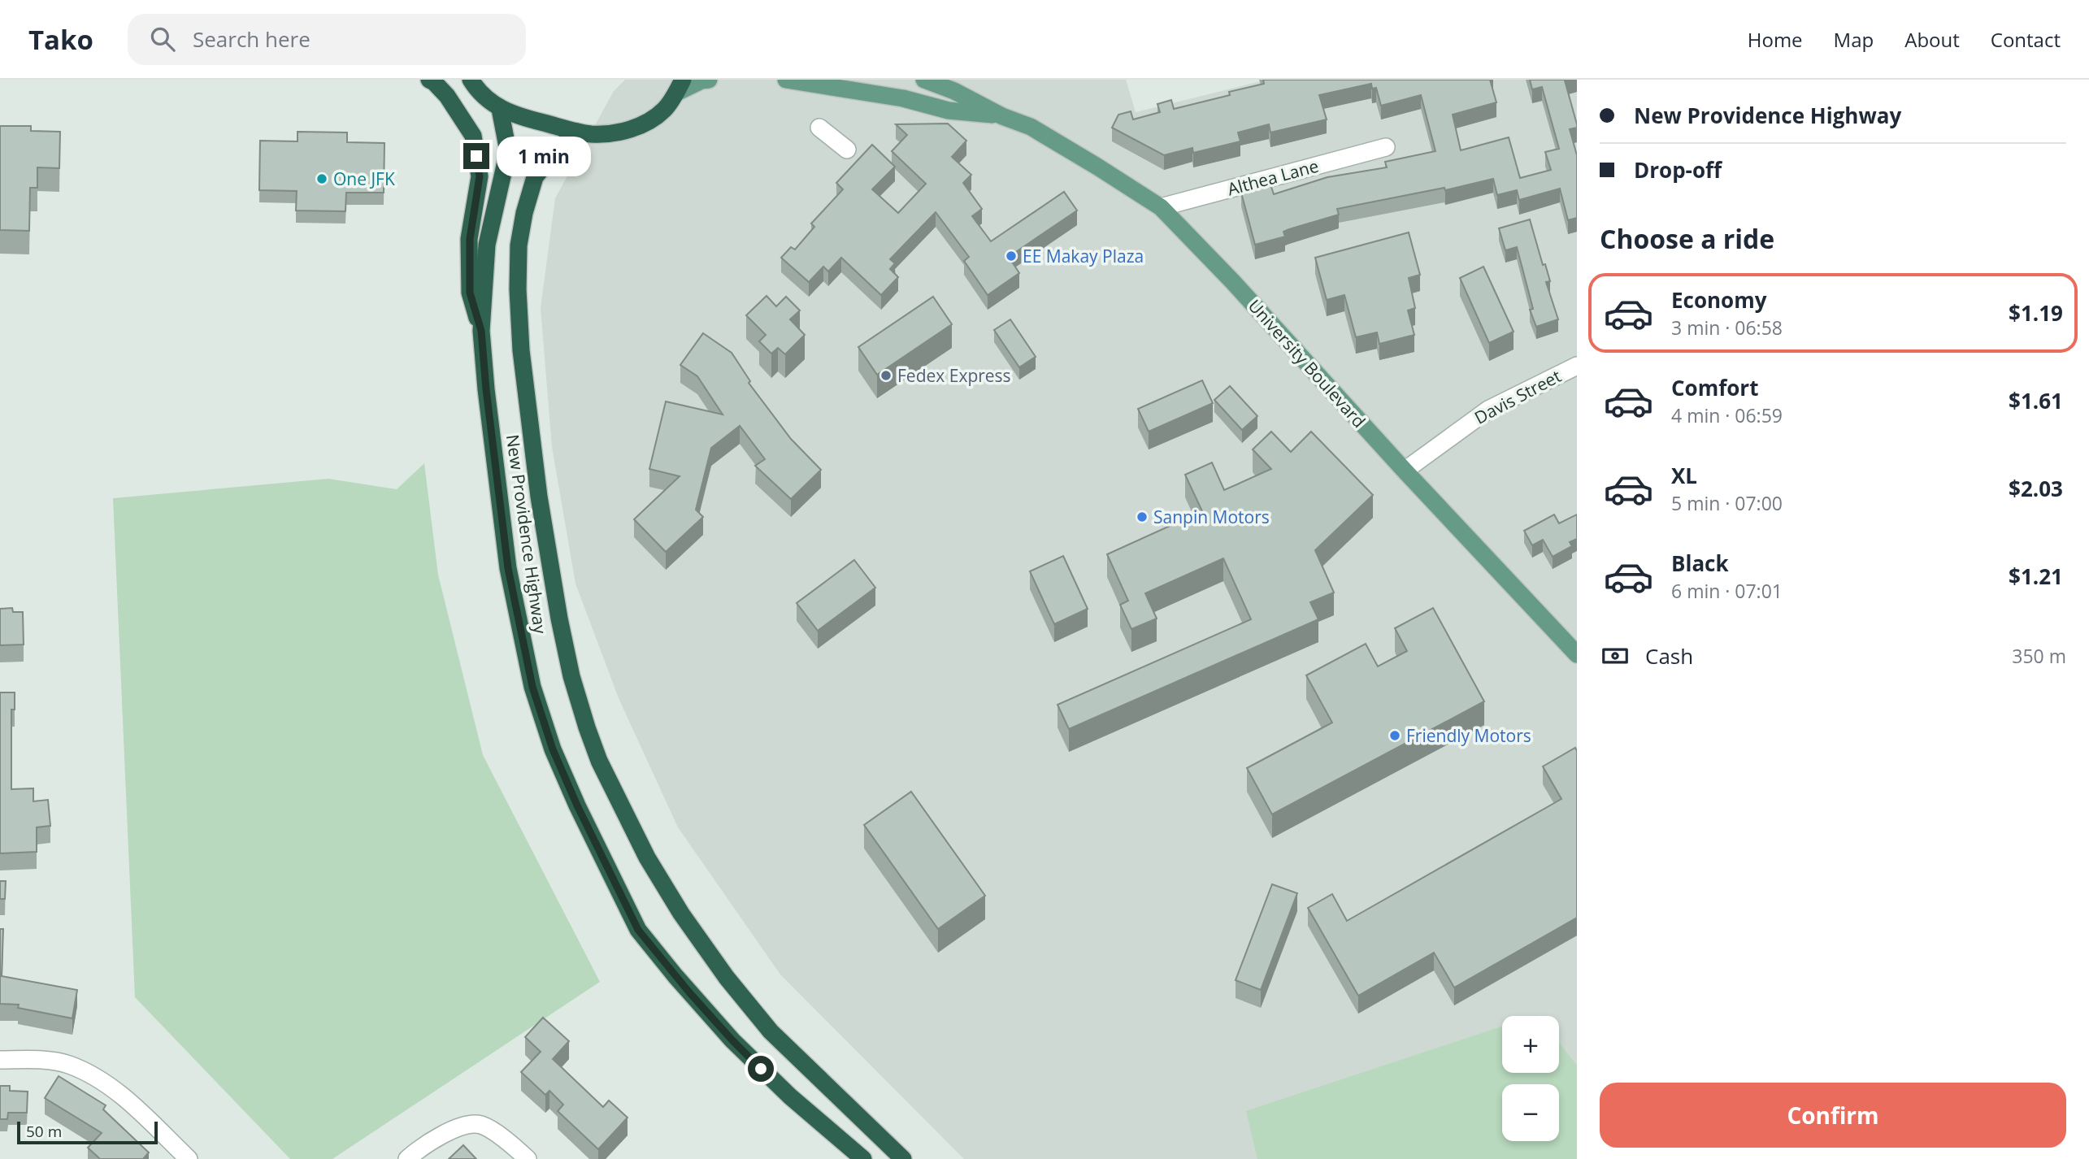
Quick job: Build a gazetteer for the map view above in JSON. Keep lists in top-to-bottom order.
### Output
{
  "streets": {
    "highway": ["New Providence Highway"],
    "main road": ["University Boulevard"],
    "street": ["Althea Lane", "Davis Street"]
  },
  "crossings": [
    ["Althea Lane", "University Boulevard"],
    ["University Boulevard", "Davis Street"]
  ],
  "places": [
    "One JFK",
    "EE Makay Plaza",
    "Fedex Express",
    "Sanpin Motors",
    "Friendly Motors"
  ],
  "scale_bar": "50 m",
  "page": {
    "header": "Tako",
    "search": "Search here",
    "nav": [
      "Home",
      "Map",
      "About",
      "Contact"
    ],
    "banner": ["New Providence Highway", "Drop-off"],
    "bubble": "1 min",
    "heading": "Choose a ride",
    "list": [
      {
        "name": "Economy",
        "note": "3 min · 06:58",
        "value": "$1.19"
      },
      {
        "name": "Comfort",
        "note": "4 min · 06:59",
        "value": "$1.61"
      },
      {
        "name": "XL",
        "note": "5 min · 07:00",
        "value": "$2.03"
      },
      {
        "name": "Black",
        "note": "6 min · 07:01",
        "value": "$1.21"
      }
    ],
    "pay": ["Cash", "350 m"],
    "map_buttons": ["+", "−"],
    "buttons": "Confirm",
    "scale": "50 m"
  }
}
